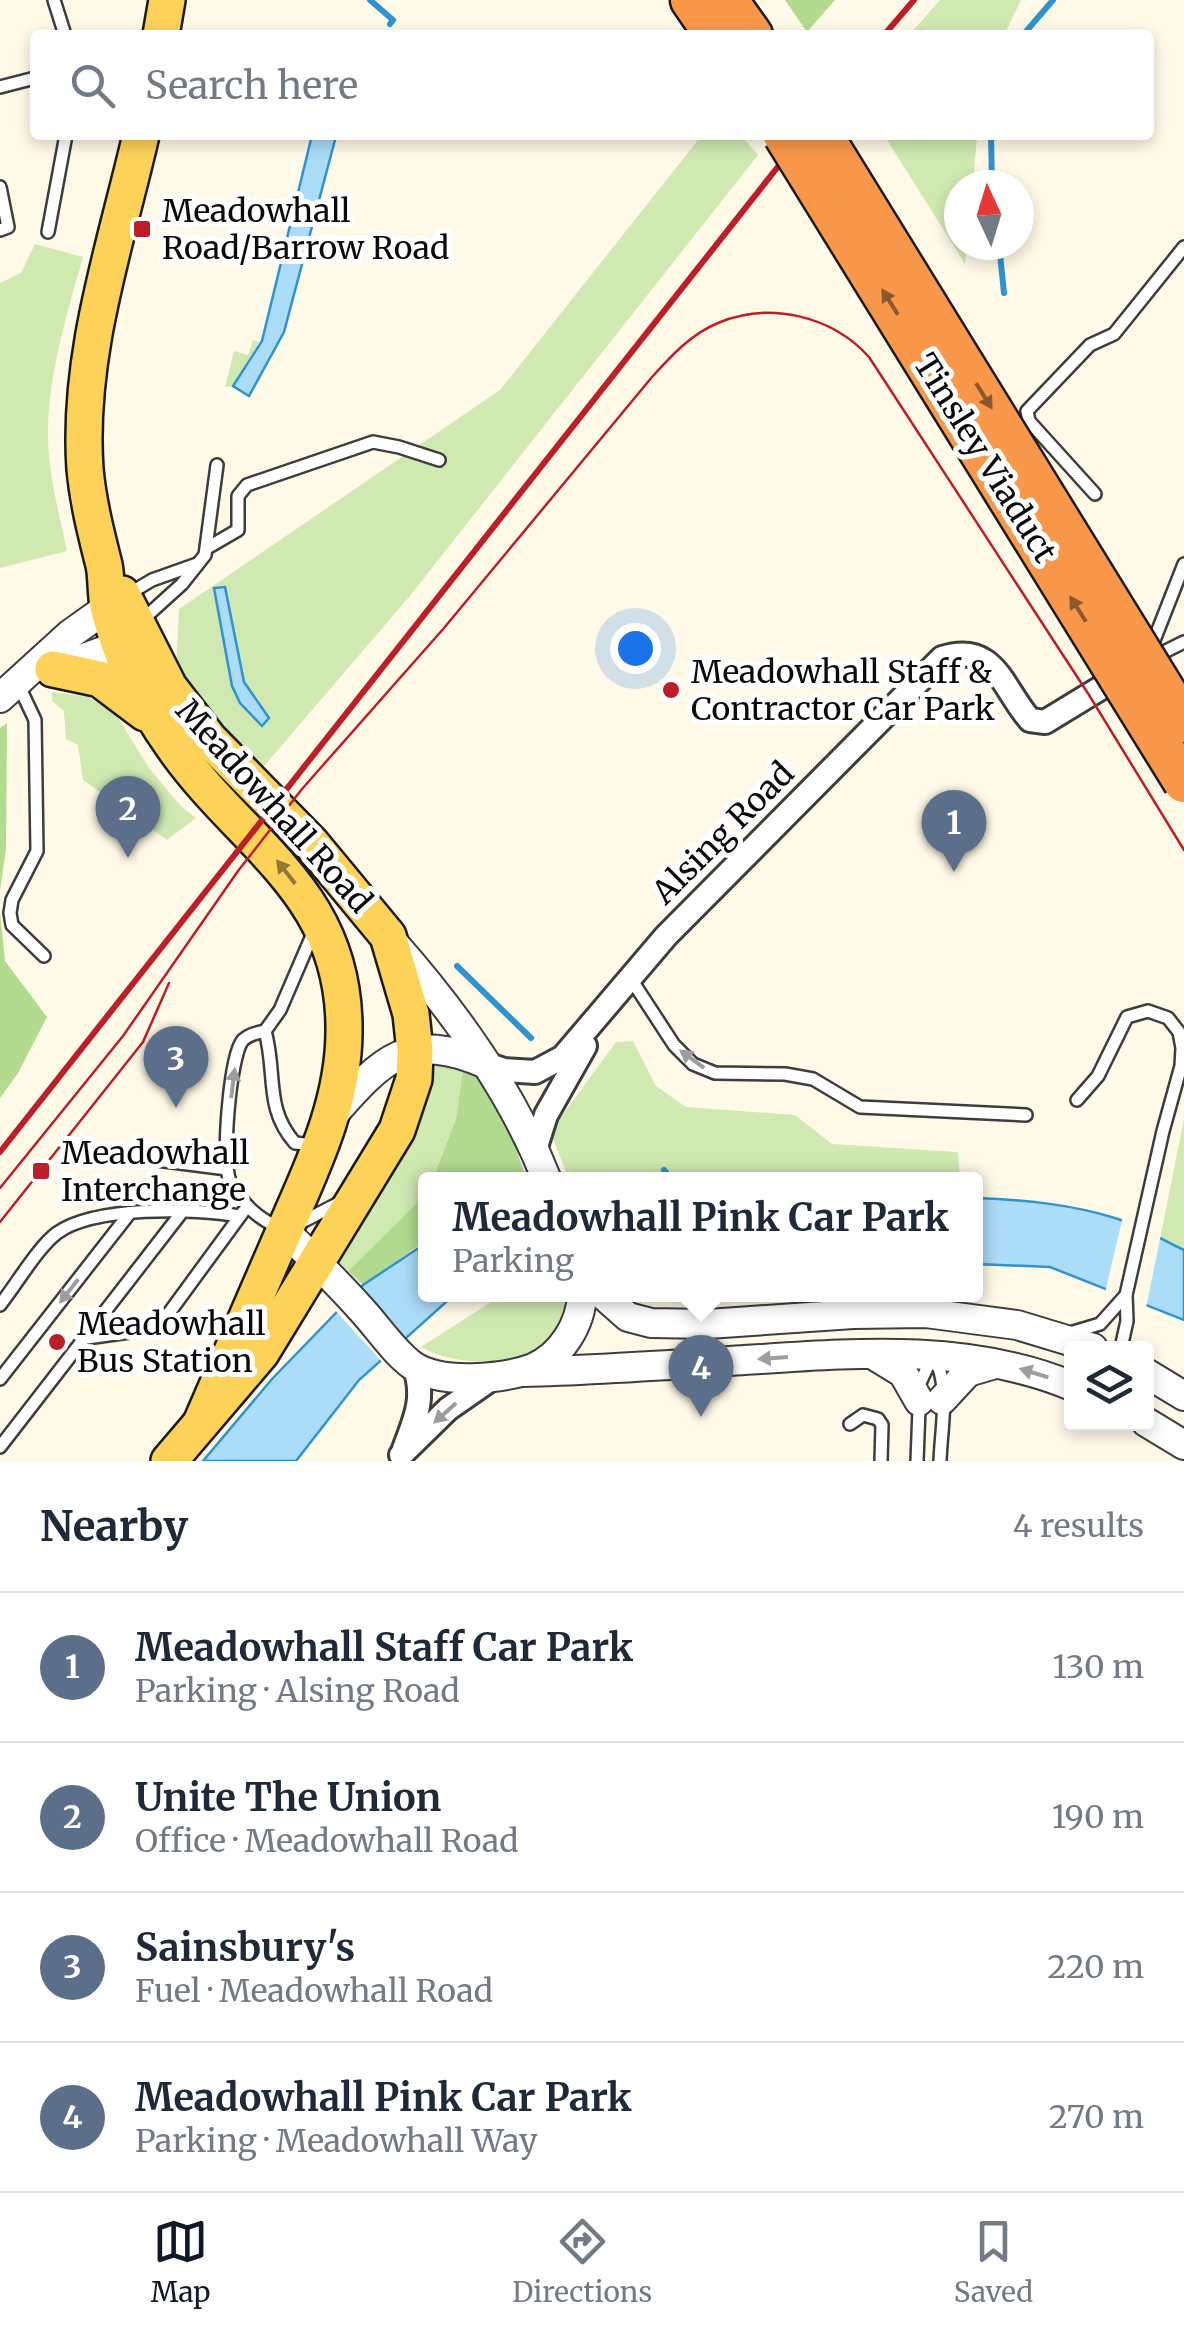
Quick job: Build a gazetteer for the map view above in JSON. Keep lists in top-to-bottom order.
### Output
{
  "streets": {
    "highway": ["Tinsley Viaduct"],
    "main road": ["Meadowhall Road"],
    "street": ["Alsing Road"]
  },
  "crossings": [
    ["Meadowhall Road", "Alsing Road"]
  ],
  "places": {
    "transit": ["Meadowhall Road/Barrow Road", "Meadowhall Interchange"],
    "other": ["Meadowhall Staff & Contractor Car Park", "Meadowhall Bus Station"]
  },
  "north": "top",
  "page": {
    "search": "Search here",
    "pins": [
      "2",
      "1",
      "3",
      "4"
    ],
    "popup": ["Meadowhall Pink Car Park", "Parking"],
    "heading": ["Nearby", "4 results"],
    "list": [
      {
        "mark": "1",
        "name": "Meadowhall Staff Car Park",
        "note": "Parking · Alsing Road",
        "value": "130 m"
      },
      {
        "mark": "2",
        "name": "Unite The Union",
        "note": "Office · Meadowhall Road",
        "value": "190 m"
      },
      {
        "mark": "3",
        "name": "Sainsbury's",
        "note": "Fuel · Meadowhall Road",
        "value": "220 m"
      },
      {
        "mark": "4",
        "name": "Meadowhall Pink Car Park",
        "note": "Parking · Meadowhall Way",
        "value": "270 m"
      }
    ],
    "nav": ["Map", "Directions", "Saved"]
  }
}
